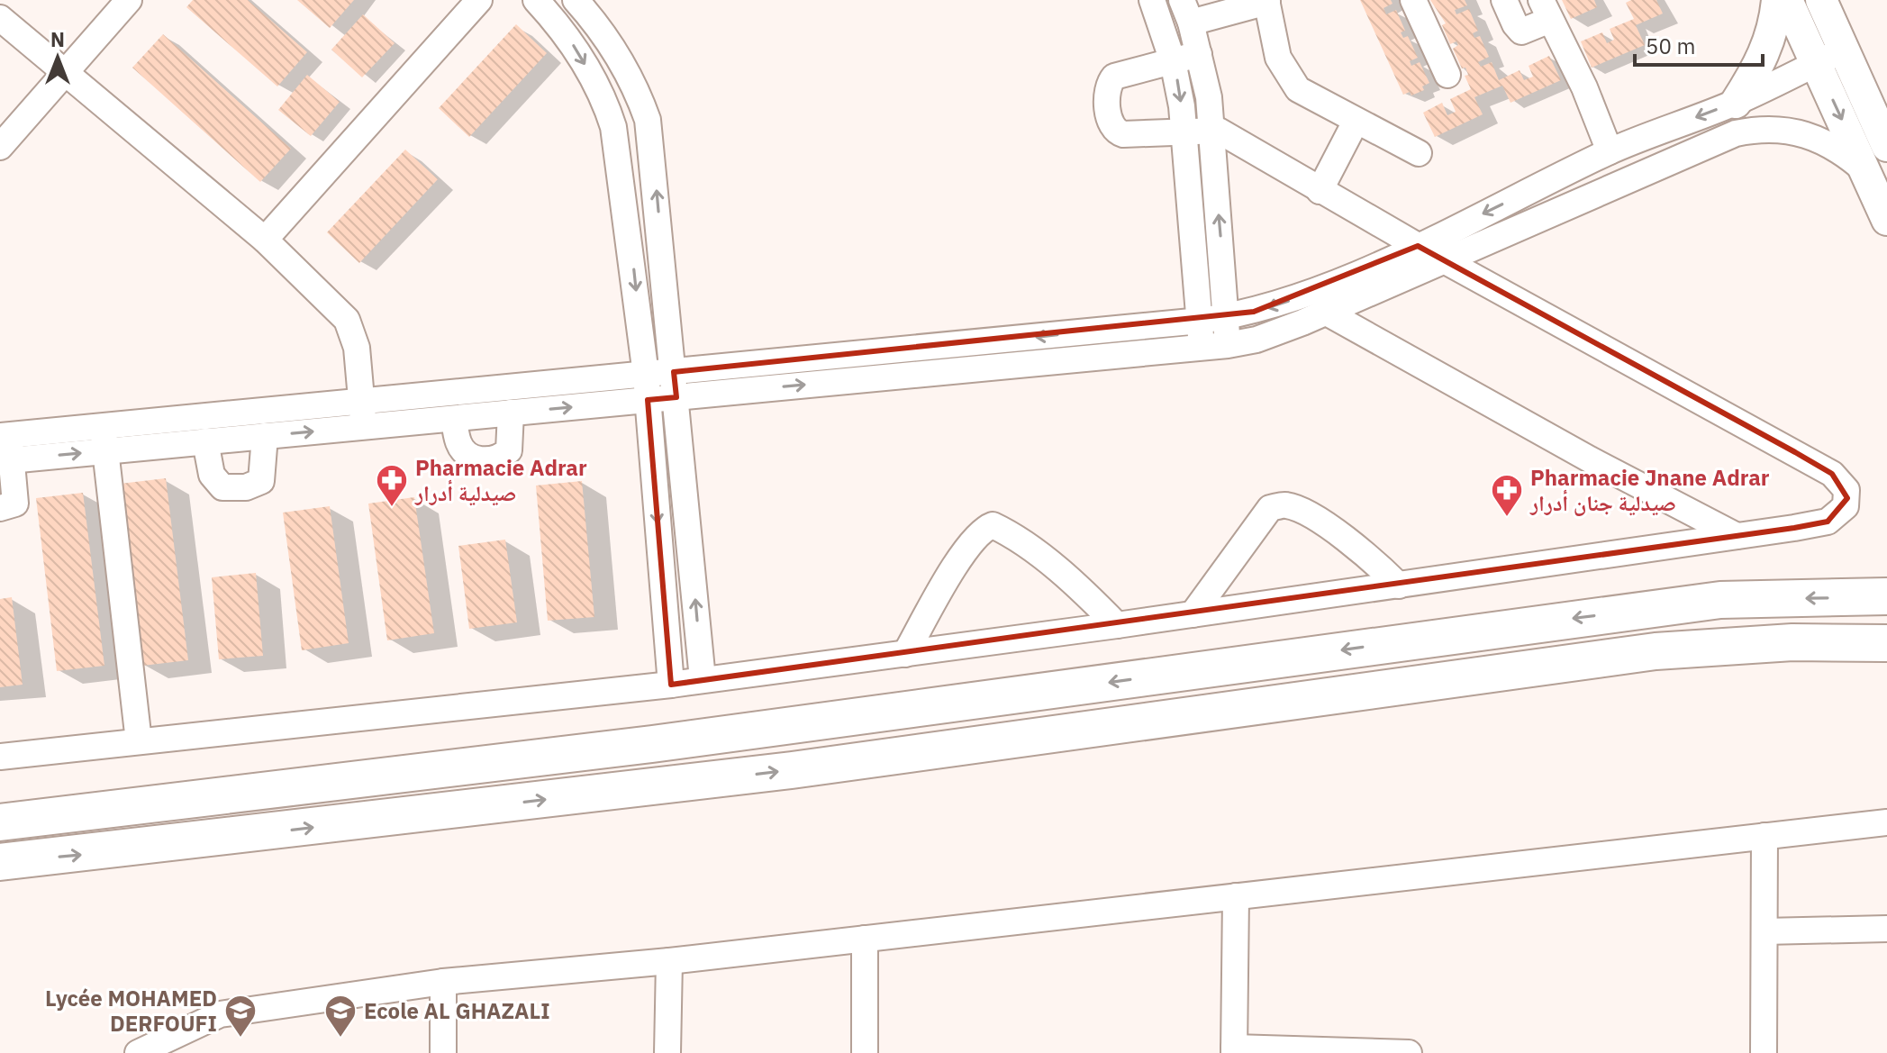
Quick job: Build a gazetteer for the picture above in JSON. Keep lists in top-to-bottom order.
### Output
{
  "places": {
    "pharmacy": ["Pharmacie Adrar صيدلية أدرار", "Pharmacie Jnane Adrar صيدلية جنان أدرار"],
    "school or university": ["Lycée MOHAMED DERFOUFI", "Ecole AL GHAZALI"]
  },
  "scale_bar": "50 m",
  "north": "top"
}
